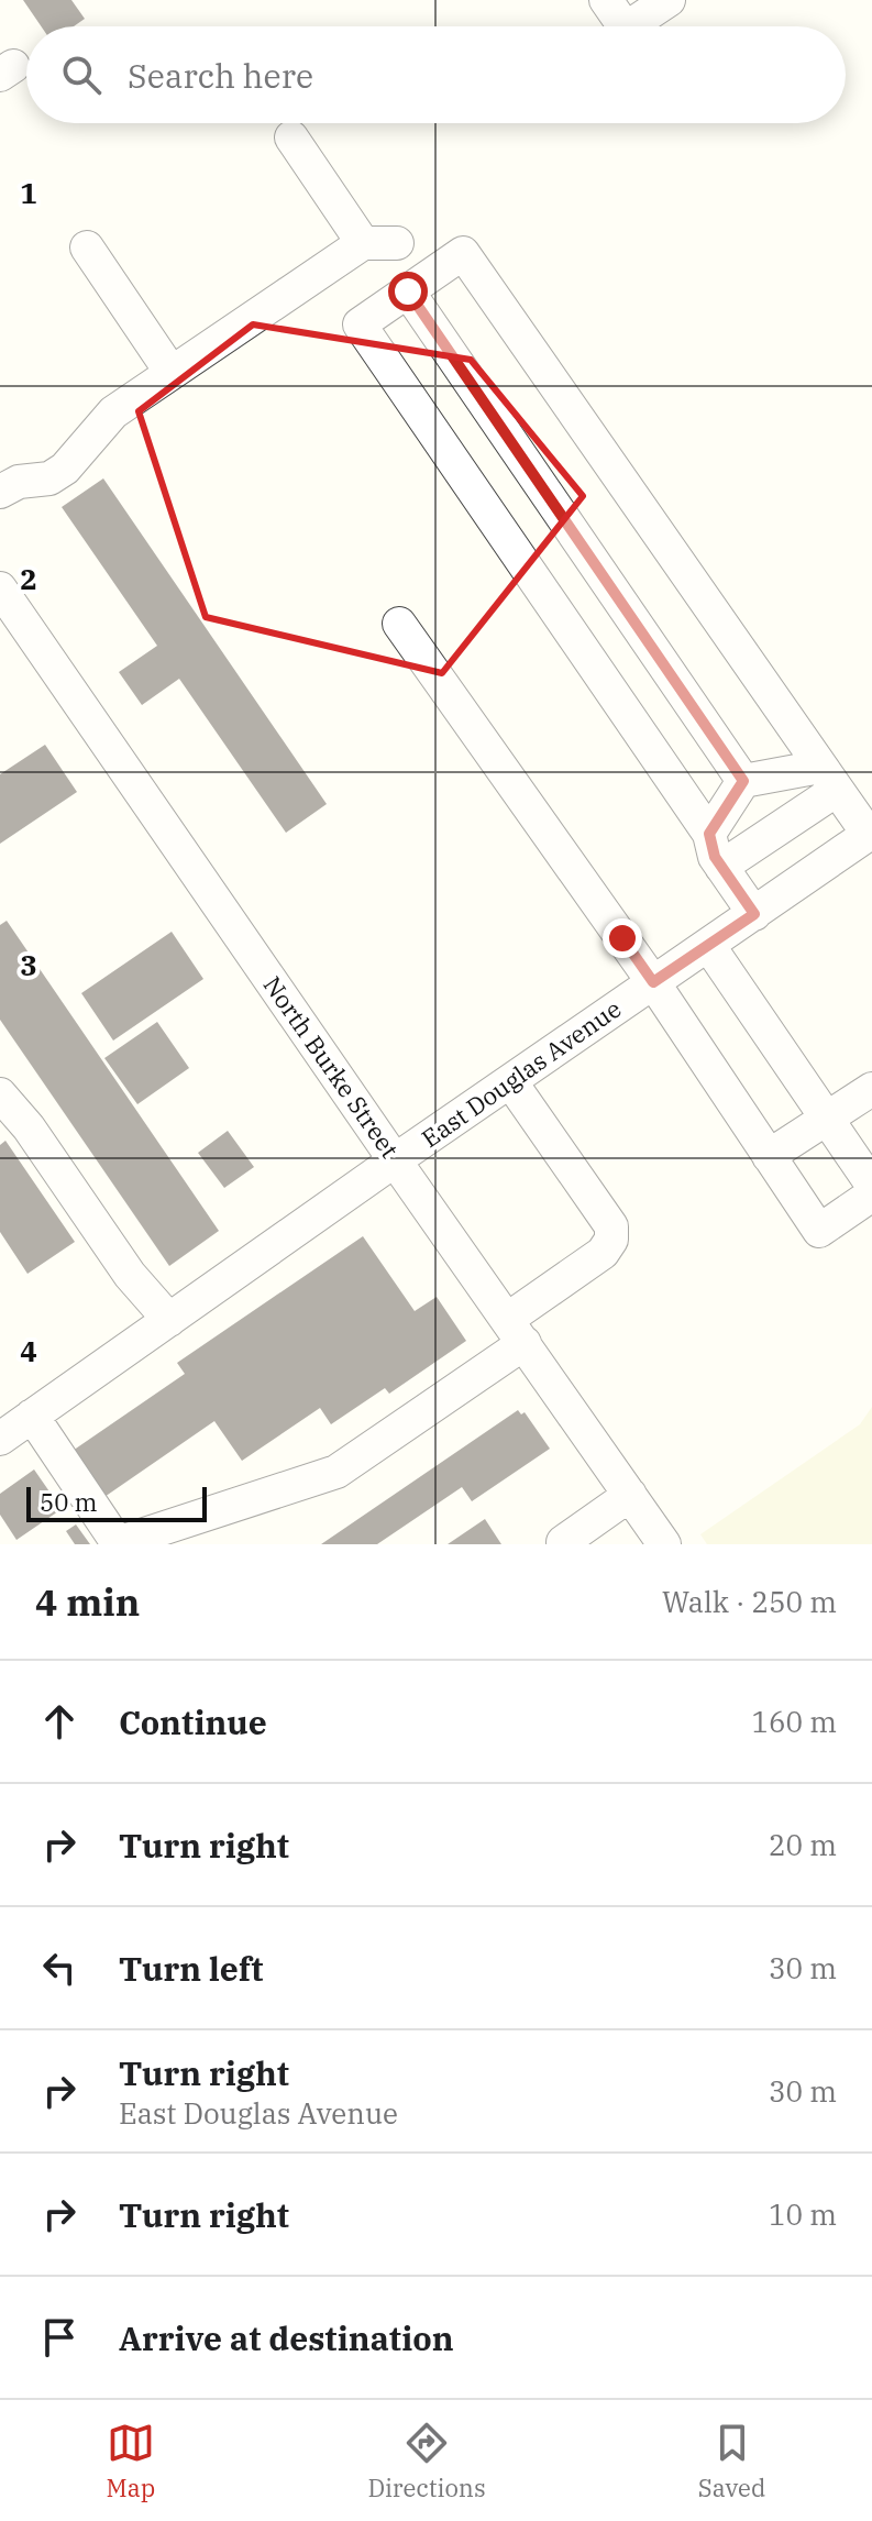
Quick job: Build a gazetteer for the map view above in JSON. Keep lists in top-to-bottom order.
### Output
{
  "streets": {
    "street": ["North Burke Street", "East Douglas Avenue"]
  },
  "crossings": [
    ["North Burke Street", "East Douglas Avenue"]
  ],
  "scale_bar": "50 m",
  "page": {
    "search": "Search here",
    "scale": "50 m",
    "heading": ["4 min", "Walk · 250 m"],
    "list": [
      ["Continue", "160 m"],
      ["Turn right", "20 m"],
      ["Turn left", "30 m"],
      ["Turn right", "East Douglas Avenue", "30 m"],
      ["Turn right", "10 m"],
      "Arrive at destination"
    ],
    "nav": ["Map", "Directions", "Saved"]
  },
  "grid": {
    "rows": [
      "1",
      "2",
      "3",
      "4"
    ]
  }
}
